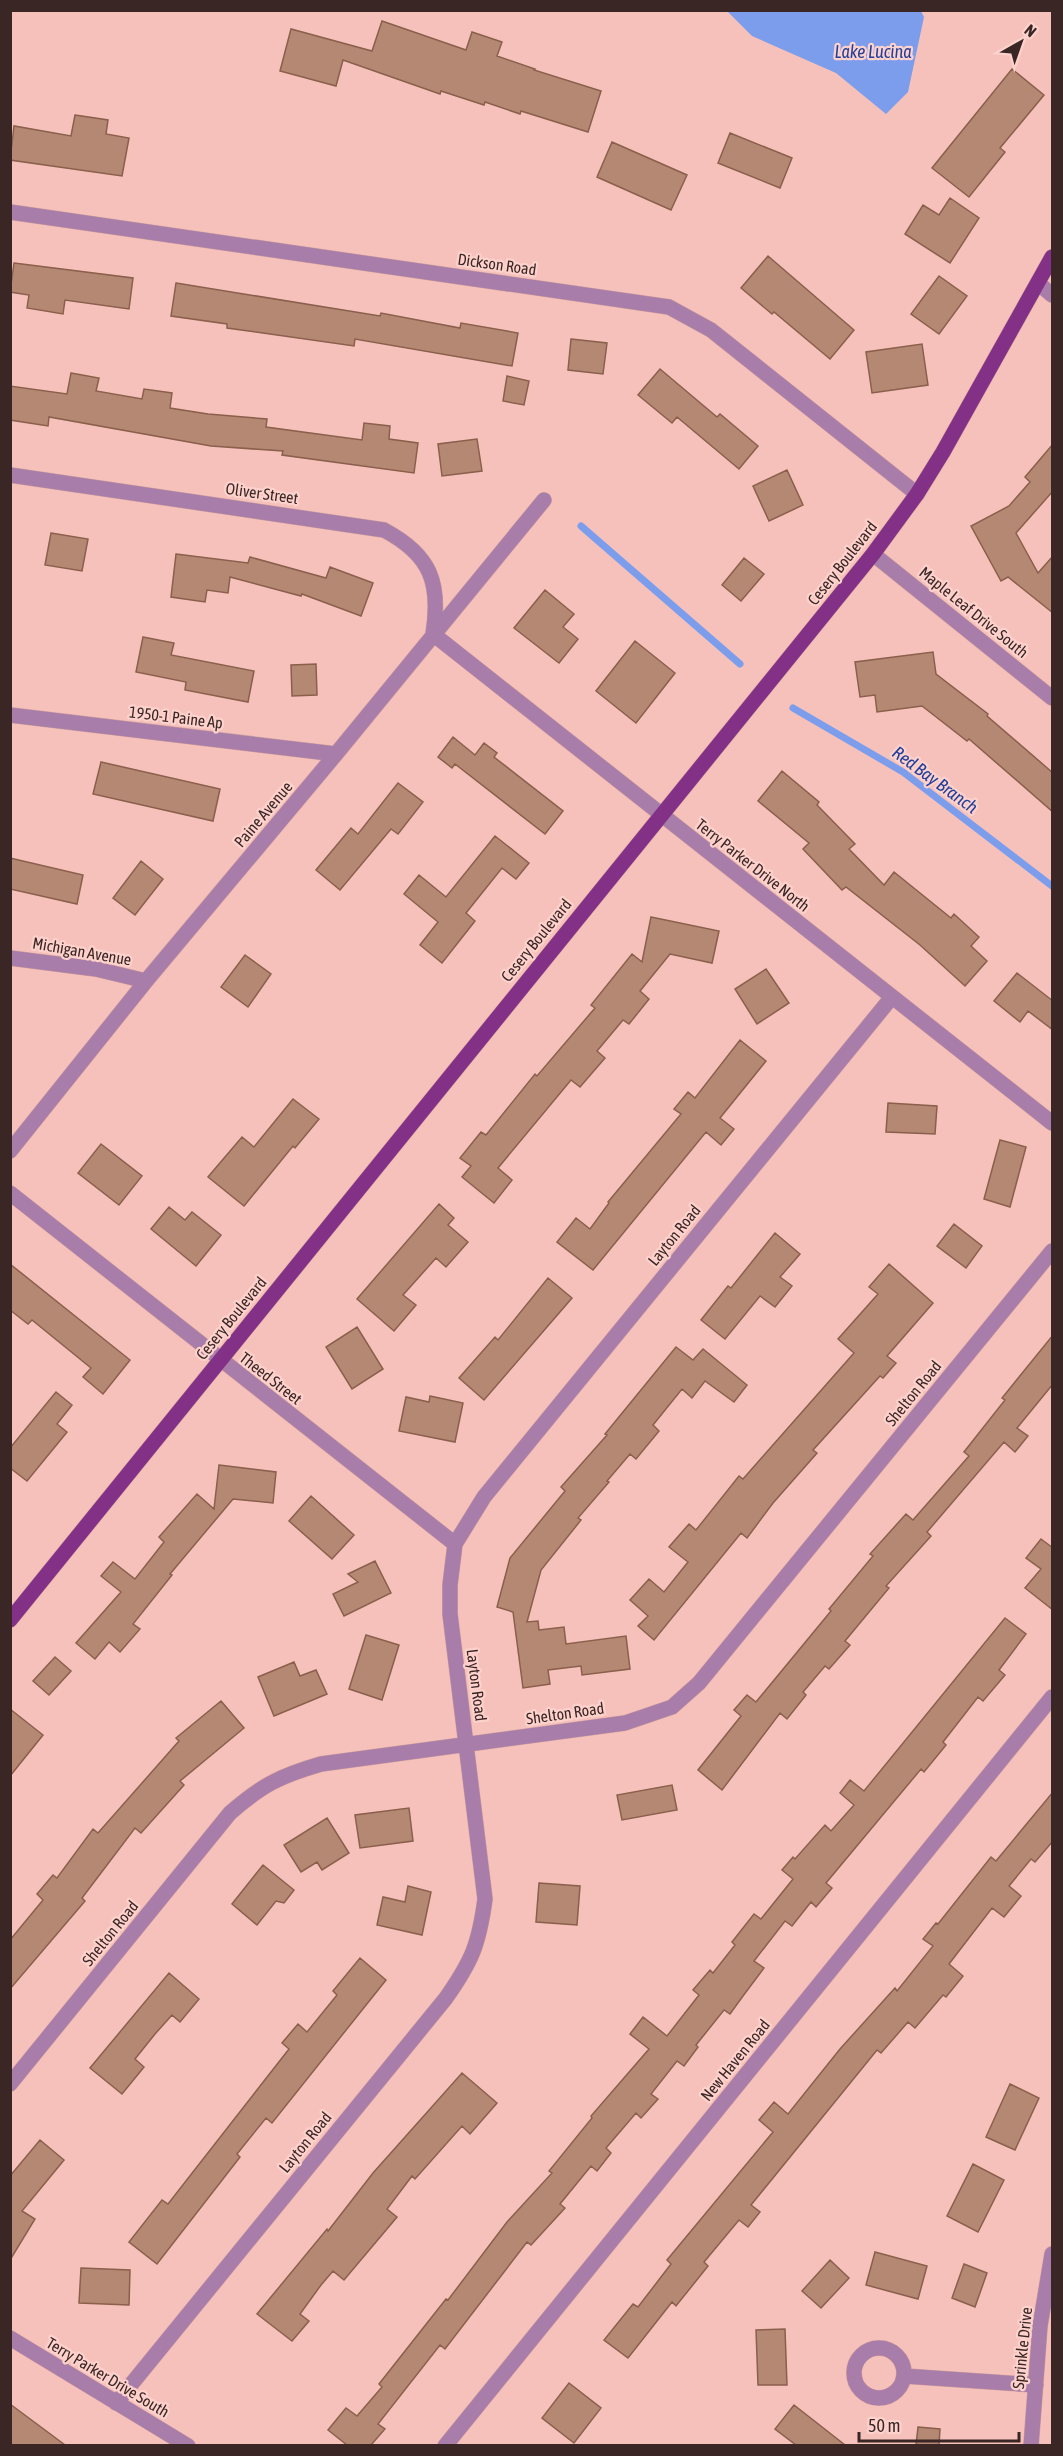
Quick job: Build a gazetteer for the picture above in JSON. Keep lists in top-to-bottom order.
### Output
{
  "streets": {
    "main road": ["Cesery Boulevard"],
    "street": [
      "Dickson Road",
      "Oliver Street",
      "Maple Leaf Drive South",
      "1950-1 Paine Ap",
      "Paine Avenue",
      "Terry Parker Drive North",
      "Michigan Avenue",
      "Layton Road",
      "Theed Street",
      "Shelton Road",
      "New Haven Road",
      "Sprinkle Drive",
      "Terry Parker Drive South"
    ]
  },
  "crossings": [
    ["Dickson Road", "Cesery Boulevard"],
    ["Oliver Street", "Paine Avenue"],
    ["Oliver Street", "Terry Parker Drive North"],
    ["Cesery Boulevard", "Maple Leaf Drive South"],
    ["Cesery Boulevard", "Terry Parker Drive North"],
    ["Cesery Boulevard", "Theed Street"],
    ["1950-1 Paine Ap", "Paine Avenue"],
    ["Paine Avenue", "Terry Parker Drive North"],
    ["Paine Avenue", "Michigan Avenue"],
    ["Terry Parker Drive North", "Layton Road"],
    ["Layton Road", "Theed Street"],
    ["Layton Road", "Shelton Road"],
    ["Layton Road", "Terry Parker Drive South"]
  ],
  "water": ["Lake Lucina", "Red Bay Branch"],
  "scale_bar": "50 m",
  "north": "top right"
}
